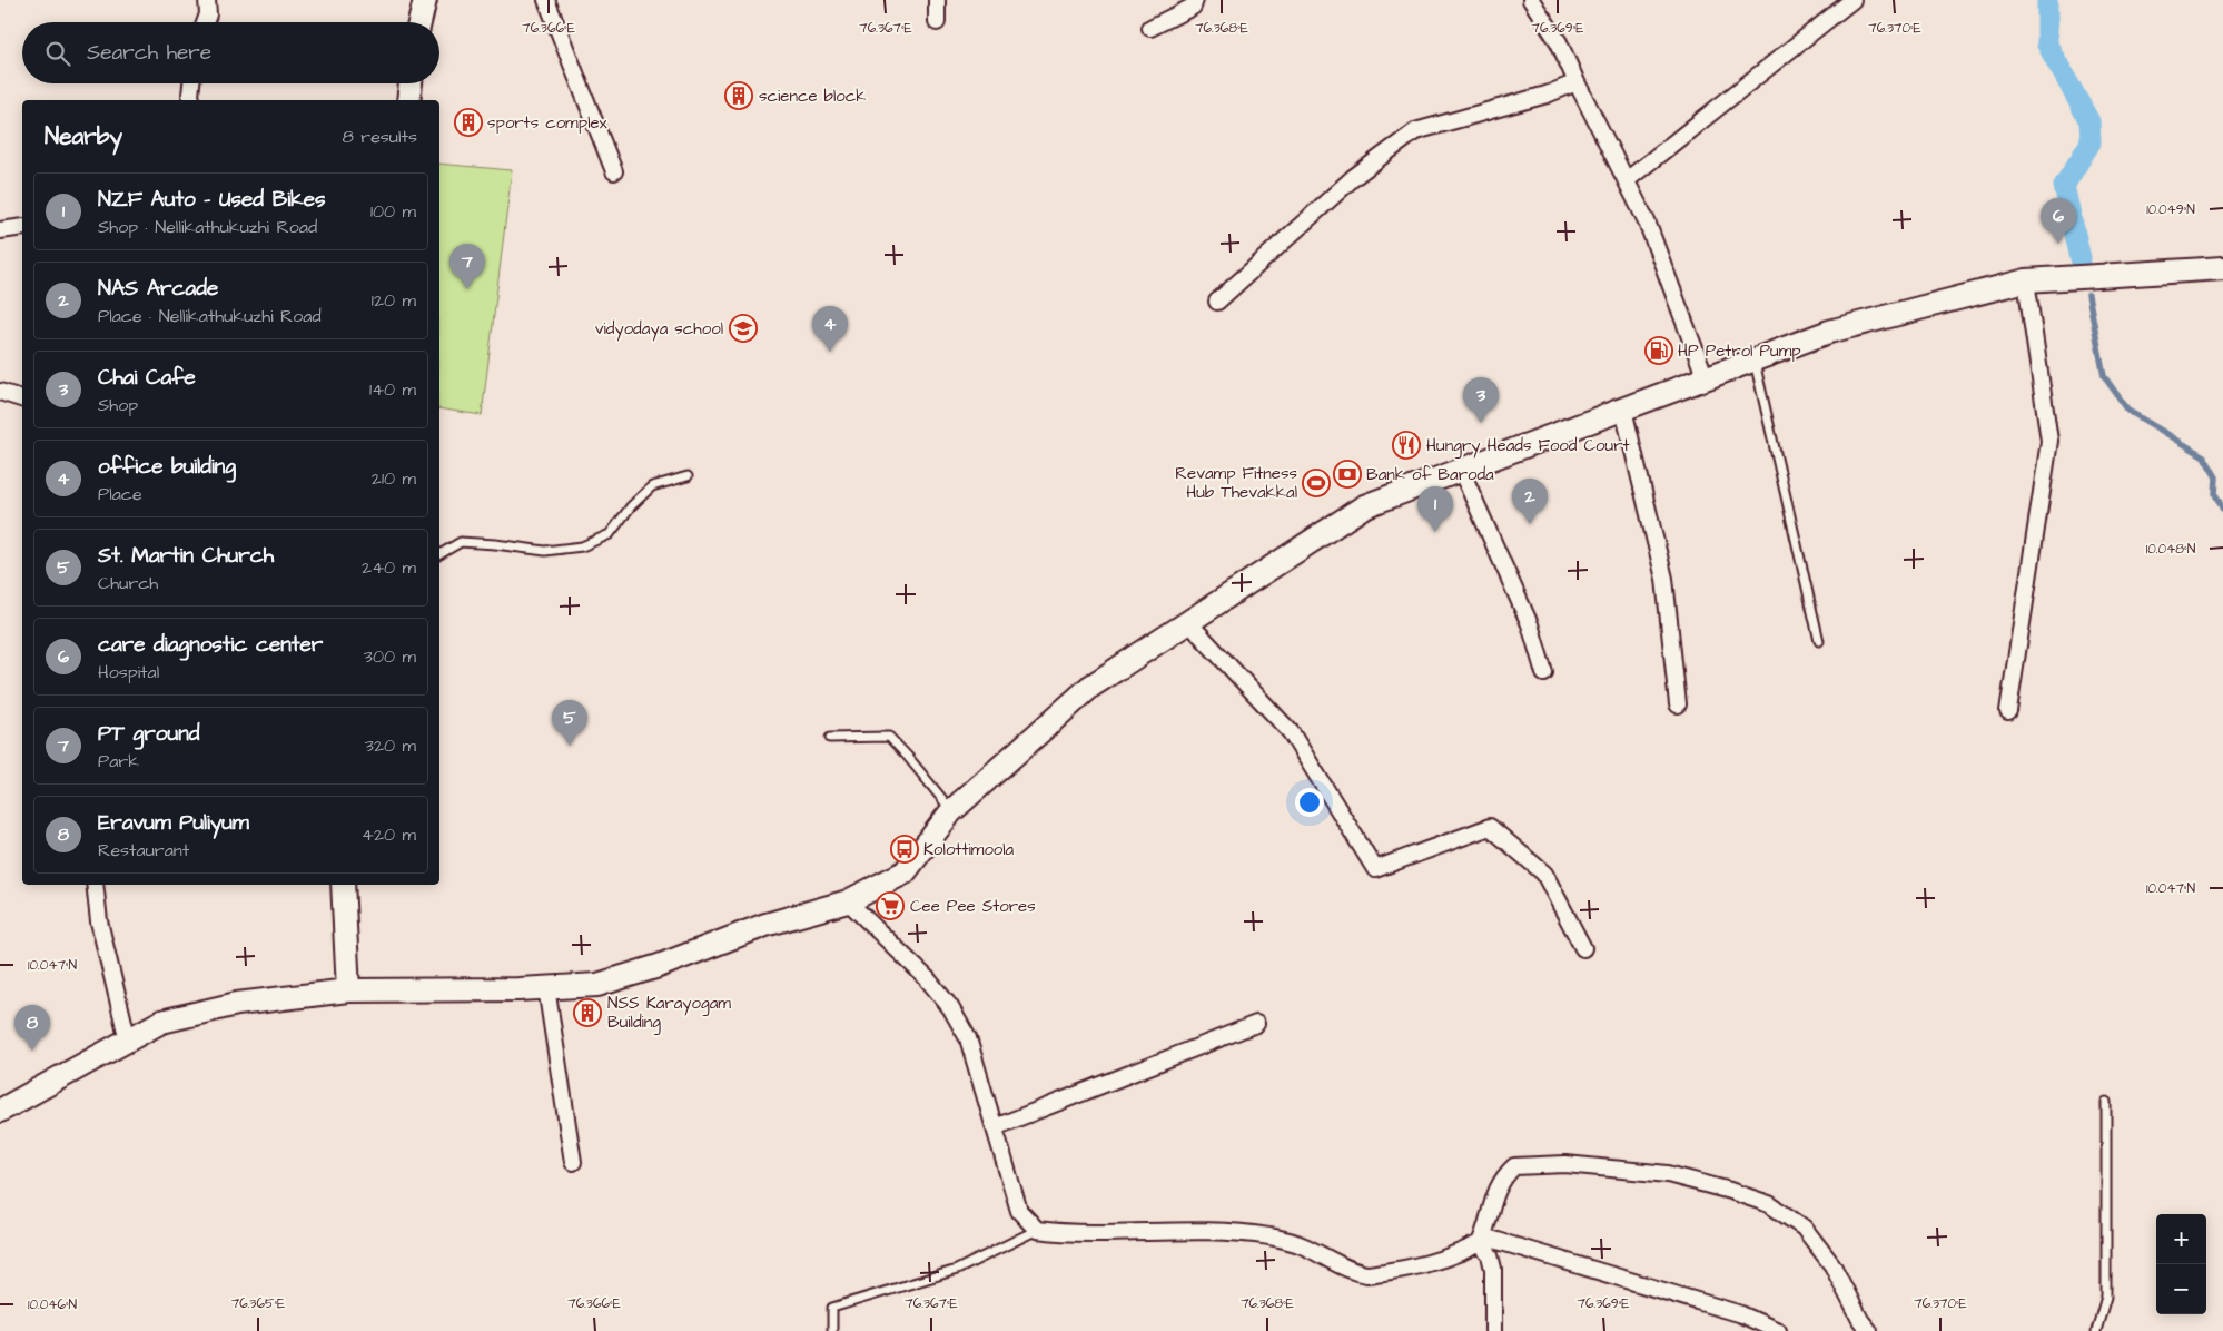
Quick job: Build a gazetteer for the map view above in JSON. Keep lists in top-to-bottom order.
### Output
{
  "places": {
    "building": ["science block", "sports complex", "NSS Karayogam Building"],
    "school or university": ["vidyodaya school"],
    "fuel station": ["HP Petrol Pump"],
    "restaurant": ["Hungry Heads Food Court"],
    "bank": ["Bank of Baroda"],
    "sports": ["Revamp Fitness Hub Thevakkal"],
    "bus stop": ["Kolottimoola"],
    "supermarket": ["Cee Pee Stores"]
  },
  "page": {
    "search": "Search here",
    "heading": ["Nearby", "8 results"],
    "list": [
      {
        "mark": "1",
        "name": "NZF Auto - Used Bikes",
        "note": "Shop · Nellikathukuzhi Road",
        "value": "100 m"
      },
      {
        "mark": "2",
        "name": "NAS Arcade",
        "note": "Place · Nellikathukuzhi Road",
        "value": "120 m"
      },
      {
        "mark": "3",
        "name": "Chai Cafe",
        "note": "Shop",
        "value": "140 m"
      },
      {
        "mark": "4",
        "name": "office building",
        "note": "Place",
        "value": "210 m"
      },
      {
        "mark": "5",
        "name": "St. Martin Church",
        "note": "Church",
        "value": "240 m"
      },
      {
        "mark": "6",
        "name": "care diagnostic center",
        "note": "Hospital",
        "value": "300 m"
      },
      {
        "mark": "7",
        "name": "PT ground",
        "note": "Park",
        "value": "320 m"
      },
      {
        "mark": "8",
        "name": "Eravum Puliyum",
        "note": "Restaurant",
        "value": "420 m"
      }
    ],
    "pins": [
      "6",
      "7",
      "4",
      "3",
      "2",
      "1",
      "5",
      "8"
    ],
    "map_buttons": ["+", "−"]
  },
  "coordinates": [
    "76.366°E",
    "76.367°E",
    "76.368°E",
    "76.369°E",
    "76.370°E",
    "10.049°N",
    "10.048°N",
    "10.047°N",
    "76.365°E",
    "10.046°N"
  ]
}
